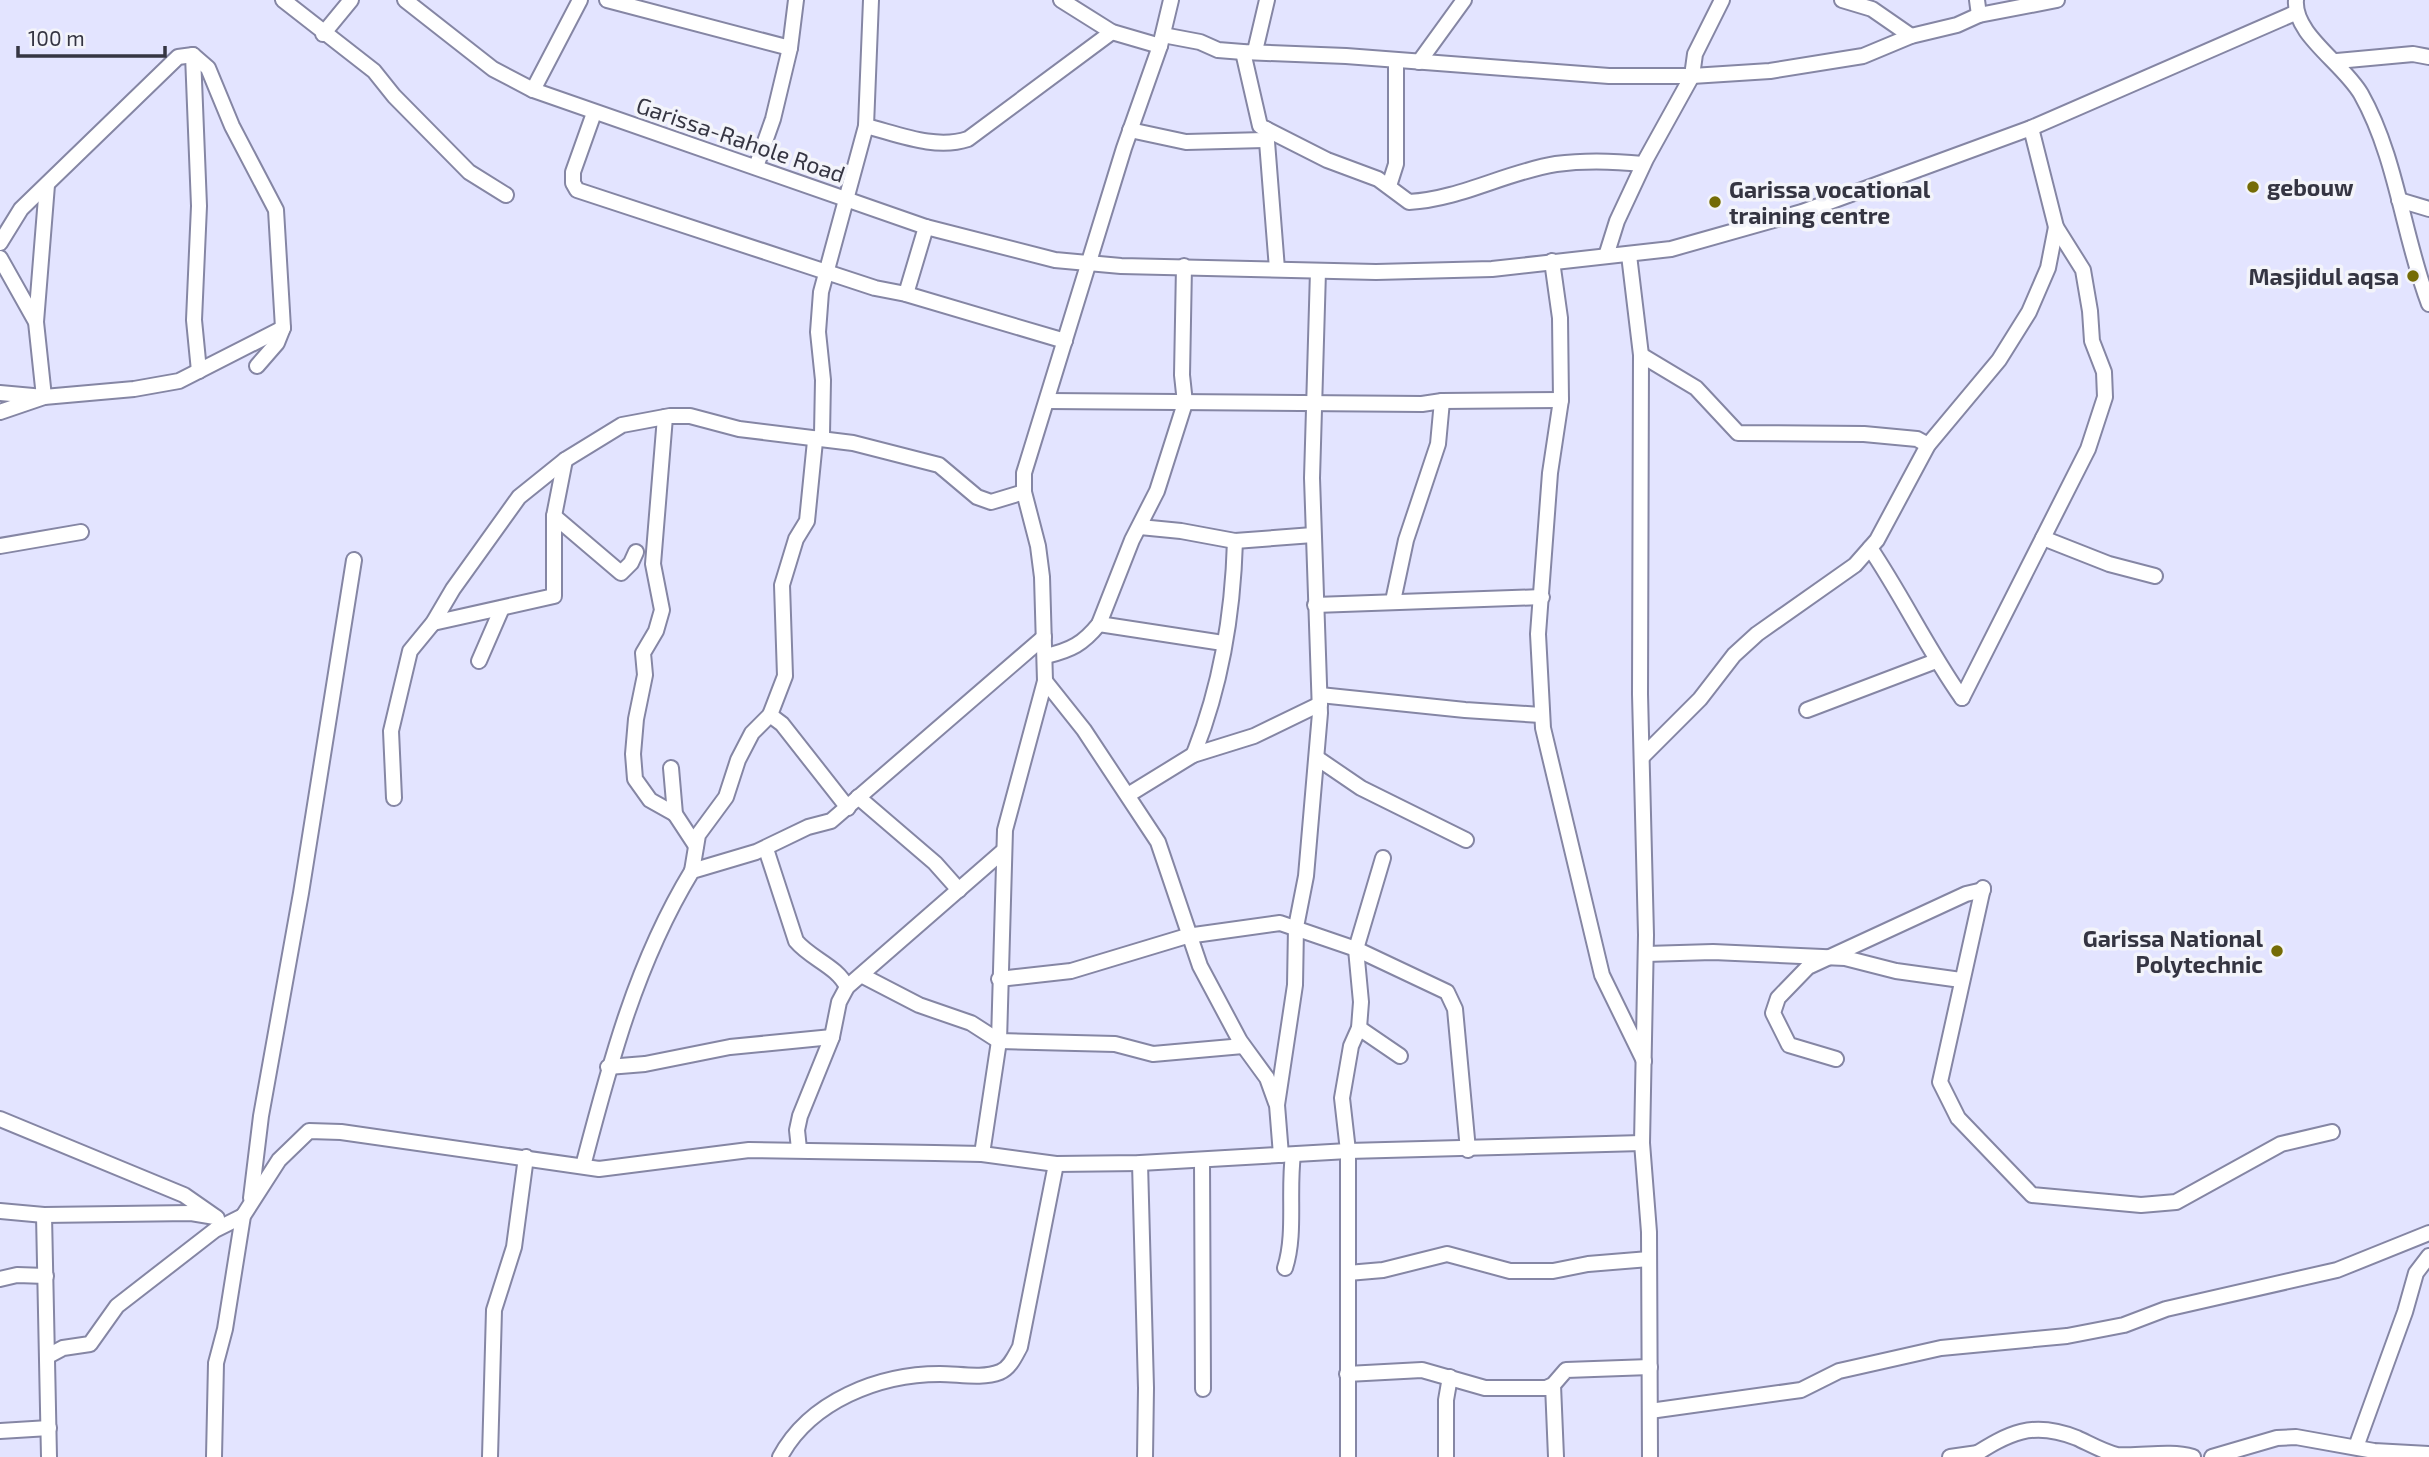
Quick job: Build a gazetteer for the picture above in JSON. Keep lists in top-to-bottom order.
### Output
{
  "streets": {
    "street": ["Garissa-Rahole Road"]
  },
  "places": [
    "gebouw",
    "Garissa vocational training centre",
    "Masjidul aqsa",
    "Garissa National Polytechnic"
  ],
  "scale_bar": "100 m"
}
